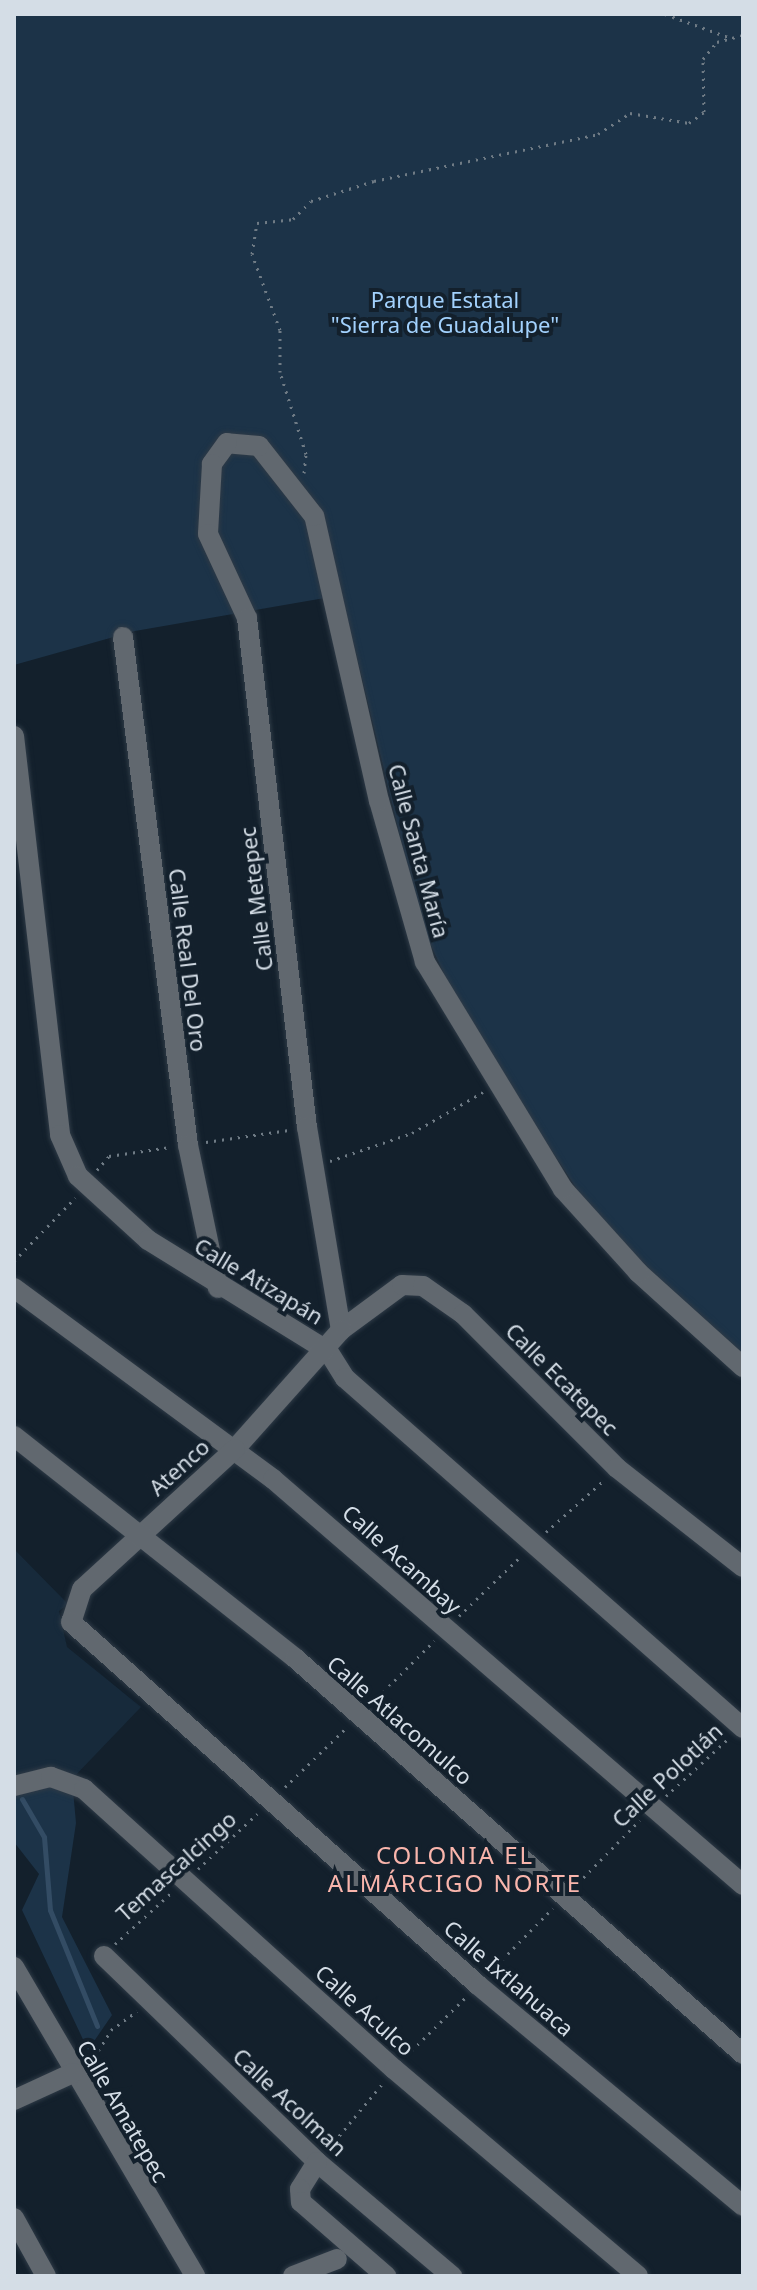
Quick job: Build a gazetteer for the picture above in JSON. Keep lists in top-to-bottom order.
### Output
{
  "streets": {
    "street": [
      "Calle Santa María",
      "Calle Metepec",
      "Calle Real Del Oro",
      "Calle Atizapán",
      "Calle Ecatepec",
      "Atenco",
      "Calle Acambay",
      "Calle Atlacomulco",
      "Calle Ixtlahuaca",
      "Calle Aculco",
      "Calle Acolman",
      "Calle Amatepec"
    ],
    "path": ["Calle Polotlán", "Temascalcingo"]
  },
  "crossings": [
    ["Calle Santa María", "Calle Metepec"],
    ["Calle Metepec", "Calle Ecatepec"],
    ["Calle Real Del Oro", "Calle Atizapán"],
    ["Calle Atizapán", "Atenco"],
    ["Calle Atizapán", "Calle Polotlán"],
    ["Atenco", "Calle Acambay"],
    ["Atenco", "Calle Atlacomulco"],
    ["Atenco", "Calle Ixtlahuaca"],
    ["Calle Acambay", "Calle Polotlán"],
    ["Calle Atlacomulco", "Calle Polotlán"],
    ["Calle Polotlán", "Calle Ixtlahuaca"],
    ["Calle Polotlán", "Calle Aculco"],
    ["Calle Polotlán", "Calle Acolman"],
    ["Temascalcingo", "Calle Ixtlahuaca"],
    ["Temascalcingo", "Calle Aculco"],
    ["Temascalcingo", "Calle Acolman"]
  ],
  "districts": ["COLONIA EL ALMÁRCIGO NORTE"],
  "parks": ["Parque Estatal \"Sierra de Guadalupe\""]
}
